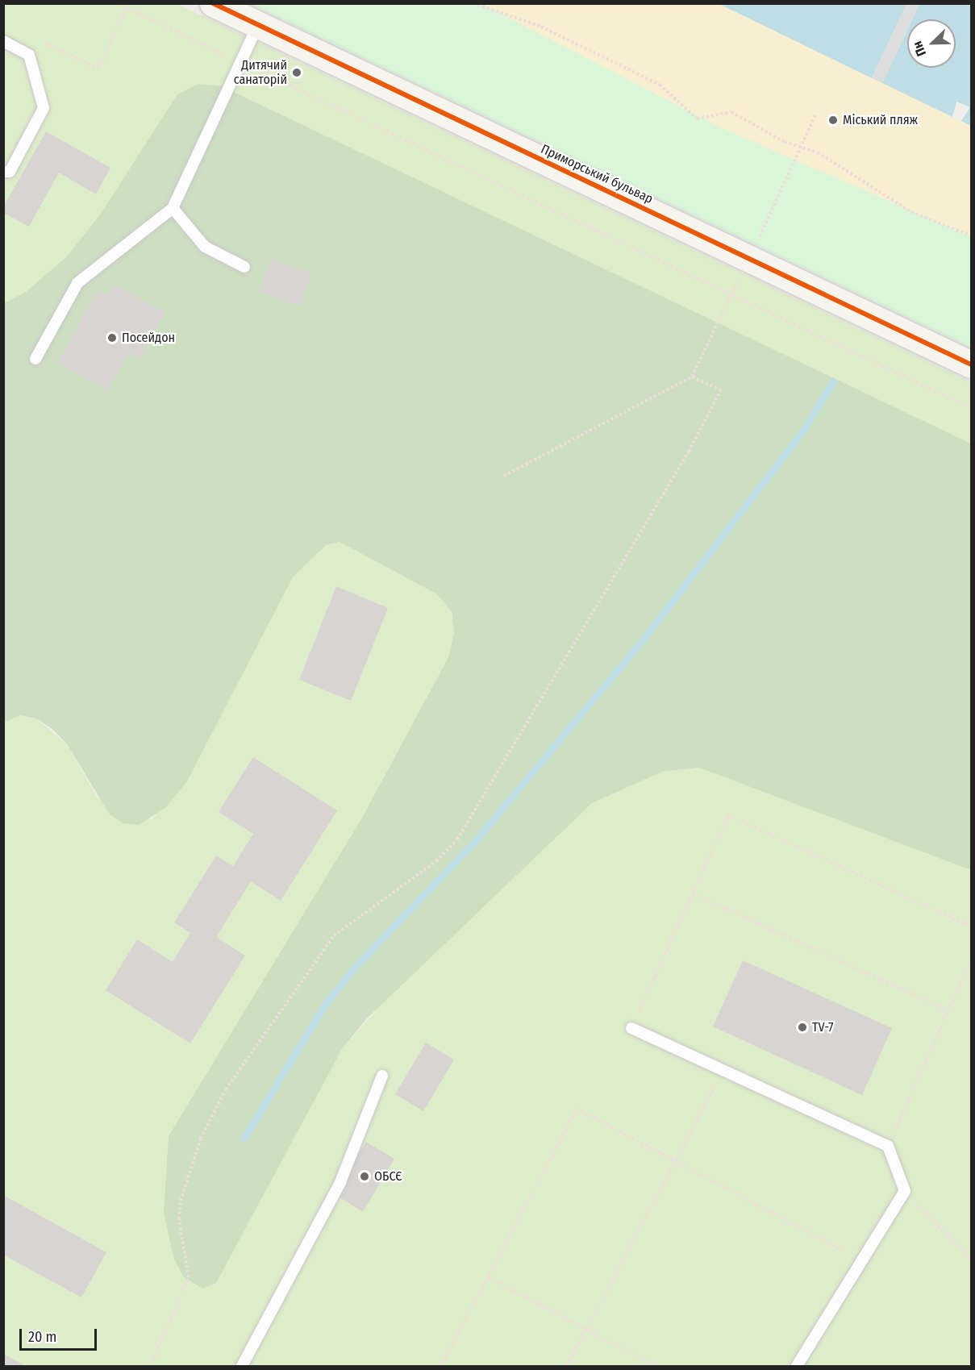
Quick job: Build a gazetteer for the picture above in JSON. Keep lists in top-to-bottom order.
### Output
{
  "streets": {
    "street": ["Приморський бульвар"]
  },
  "places": [
    "Дитячий санаторій",
    "Міський пляж",
    "Посейдон",
    "TV-7",
    "ОБСЄ"
  ],
  "scale_bar": "20 m",
  "north": "bottom left"
}
